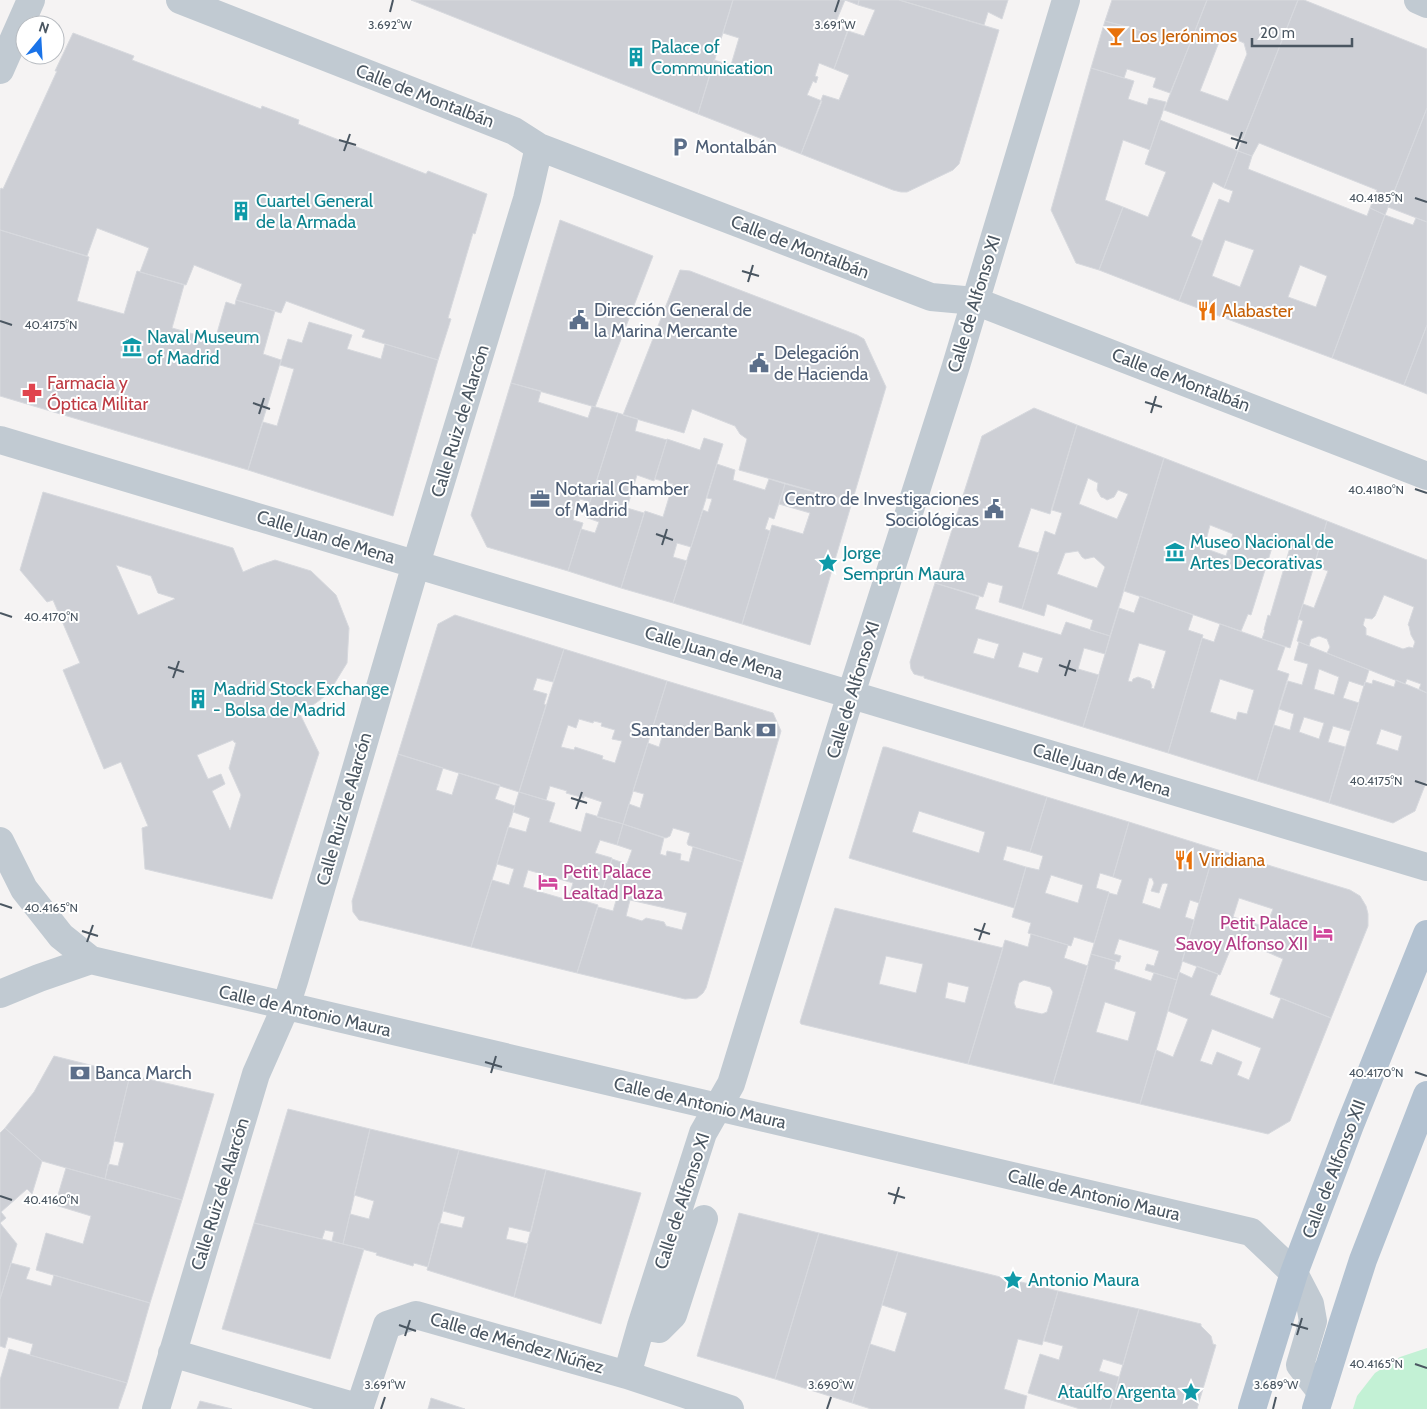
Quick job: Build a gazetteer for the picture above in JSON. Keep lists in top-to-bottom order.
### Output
{
  "streets": {
    "main road": ["Calle de Alfonso XII"],
    "street": [
      "Calle de Montalbán",
      "Calle de Alfonso XI",
      "Calle Ruiz de Alarcón",
      "Calle Juan de Mena",
      "Calle de Antonio Maura",
      "Calle de Méndez Núñez"
    ]
  },
  "crossings": [
    ["Calle de Montalbán", "Calle de Alfonso XI"],
    ["Calle de Montalbán", "Calle Ruiz de Alarcón"],
    ["Calle de Alfonso XI", "Calle Juan de Mena"],
    ["Calle de Alfonso XI", "Calle de Antonio Maura"],
    ["Calle de Alfonso XI", "Calle de Méndez Núñez"],
    ["Calle Ruiz de Alarcón", "Calle Juan de Mena"],
    ["Calle Ruiz de Alarcón", "Calle de Antonio Maura"],
    ["Calle Ruiz de Alarcón", "Calle de Méndez Núñez"],
    ["Calle de Antonio Maura", "Calle de Alfonso XII"]
  ],
  "places": {
    "bar": ["Los Jerónimos"],
    "building": ["Palace of Communication", "Cuartel General de la Armada", "Madrid Stock Exchange - Bolsa de Madrid"],
    "parking": ["Montalbán"],
    "restaurant": ["Alabaster", "Viridiana"],
    "public building": ["Dirección General de la Marina Mercante", "Delegación de Hacienda", "Centro de Investigaciones Sociológicas"],
    "museum": ["Naval Museum of Madrid", "Museo Nacional de Artes Decorativas"],
    "pharmacy": ["Farmacia y Óptica Militar"],
    "office": ["Notarial Chamber of Madrid"],
    "place": ["Jorge Semprún Maura", "Antonio Maura", "Ataúlfo Argenta"],
    "bank": ["Santander Bank", "Banca March"],
    "hotel": ["Petit Palace Lealtad Plaza", "Petit Palace Savoy Alfonso XII"]
  },
  "scale_bar": "20 m",
  "north": "top",
  "coordinates": [
    "3.692°W",
    "3.691°W",
    "40.4185°N",
    "40.4175°N",
    "40.4180°N",
    "40.4170°N",
    "40.4165°N",
    "40.4160°N",
    "3.690°W",
    "3.689°W"
  ]
}
